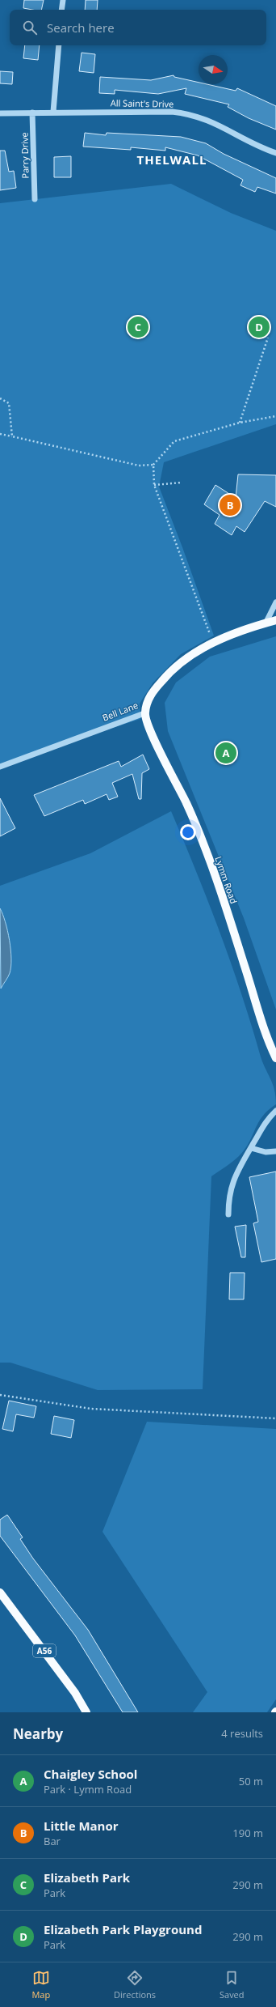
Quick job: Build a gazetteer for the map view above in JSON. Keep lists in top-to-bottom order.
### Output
{
  "streets": {
    "main road": ["Bell Lane", "Lymm Road", "A56"],
    "street": ["All Saint's Drive", "Parry Drive"]
  },
  "crossings": [
    ["All Saint's Drive", "Parry Drive"],
    ["Bell Lane", "Lymm Road"]
  ],
  "districts": ["THELWALL"],
  "north": "right",
  "page": {
    "search": "Search here",
    "pins": [
      "C",
      "D",
      "B",
      "A"
    ],
    "heading": ["Nearby", "4 results"],
    "list": [
      {
        "mark": "A",
        "name": "Chaigley School",
        "note": "Park · Lymm Road",
        "value": "50 m"
      },
      {
        "mark": "B",
        "name": "Little Manor",
        "note": "Bar",
        "value": "190 m"
      },
      {
        "mark": "C",
        "name": "Elizabeth Park",
        "note": "Park",
        "value": "290 m"
      },
      {
        "mark": "D",
        "name": "Elizabeth Park Playground",
        "note": "Park",
        "value": "290 m"
      }
    ],
    "nav": ["Map", "Directions", "Saved"]
  }
}
